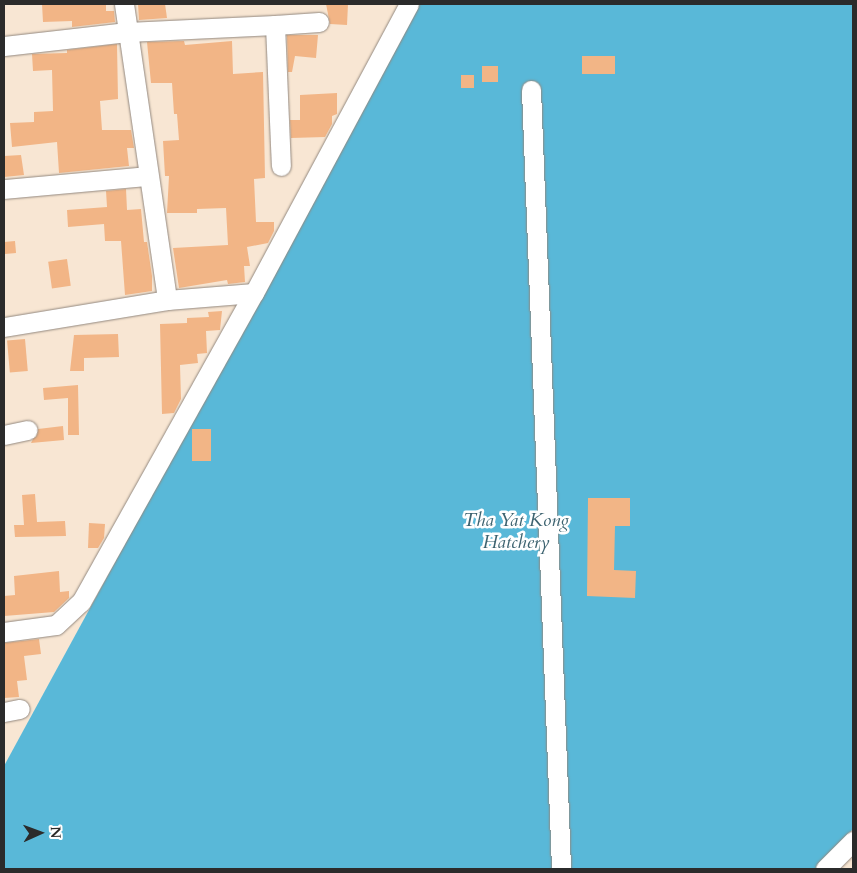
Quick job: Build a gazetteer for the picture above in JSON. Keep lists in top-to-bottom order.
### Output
{
  "water": ["Tha Yat Kong Hatchery"],
  "north": "right"
}
